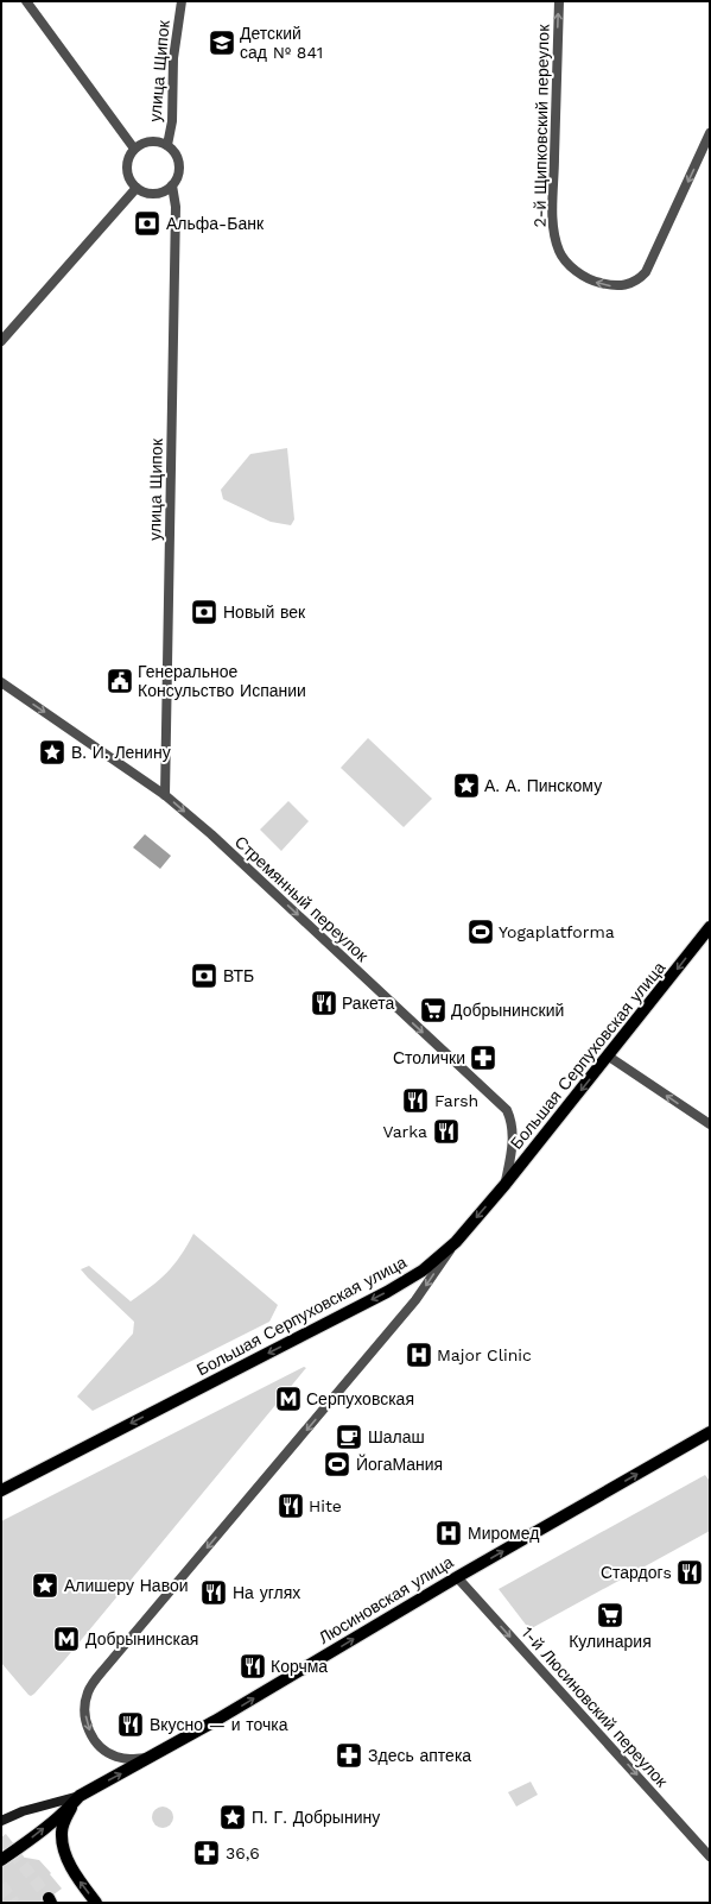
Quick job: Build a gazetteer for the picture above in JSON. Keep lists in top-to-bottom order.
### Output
{
  "streets": {
    "main road": ["Большая Серпуховская улица", "Люсиновская улица"],
    "street": [
      "улица Щипок",
      "2-й Щипковский переулок",
      "Стремянный переулок",
      "1-й Люсиновский переулок"
    ]
  },
  "crossings": [
    ["улица Щипок", "Стремянный переулок"],
    ["Стремянный переулок", "Большая Серпуховская улица"],
    ["Люсиновская улица", "1-й Люсиновский переулок"]
  ],
  "one_way": [
    "Стремянный переулок",
    "Большая Серпуховская улица",
    "Люсиновская улица",
    "1-й Люсиновский переулок"
  ],
  "places": {
    "school or university": ["Детский сад № 841"],
    "bank": ["Альфа-Банк", "Новый век", "ВТБ"],
    "public building": ["Генеральное Консульство Испании"],
    "place": [
      "В. И. Ленину",
      "А. А. Пинскому",
      "Алишеру Навои",
      "П. Г. Добрынину"
    ],
    "sports": ["Yogaplatforma", "ЙогаМания"],
    "restaurant": [
      "Ракета",
      "Farsh",
      "Varka",
      "Hite",
      "Стардогs",
      "На углях",
      "Корчма",
      "Вкусно — и точка"
    ],
    "supermarket": ["Добрынинский", "Кулинария"],
    "pharmacy": ["Столички", "Здесь аптека", "36,6"],
    "hospital": ["Major Clinic", "Миромед"],
    "metro station": ["Серпуховская", "Добрынинская"],
    "cafe": ["Шалаш"]
  }
}
